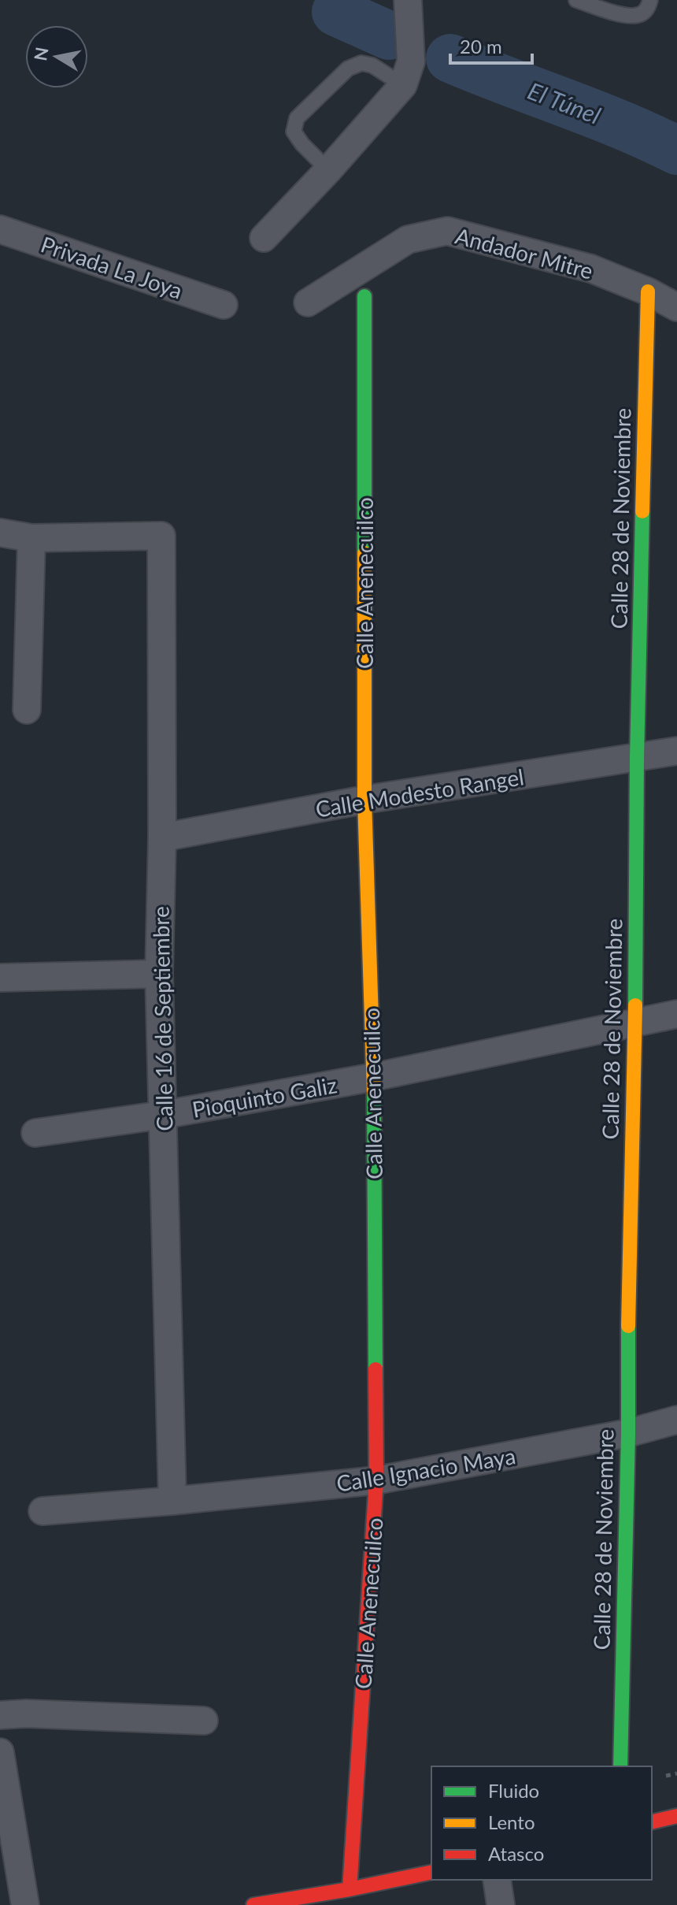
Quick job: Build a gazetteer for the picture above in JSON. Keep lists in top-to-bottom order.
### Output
{
  "streets": {
    "street": [
      "Andador Mitre",
      "Privada La Joya",
      "Calle 28 de Noviembre",
      "Calle Anenecuilco",
      "Calle Modesto Rangel",
      "Calle 16 de Septiembre",
      "Pioquinto Galiz",
      "Calle Ignacio Maya"
    ]
  },
  "crossings": [
    ["Andador Mitre", "Calle 28 de Noviembre"],
    ["Calle 28 de Noviembre", "Calle Modesto Rangel"],
    ["Calle 28 de Noviembre", "Pioquinto Galiz"],
    ["Calle 28 de Noviembre", "Calle Ignacio Maya"],
    ["Calle Anenecuilco", "Calle Modesto Rangel"],
    ["Calle Anenecuilco", "Pioquinto Galiz"],
    ["Calle Anenecuilco", "Calle Ignacio Maya"],
    ["Calle Modesto Rangel", "Calle 16 de Septiembre"],
    ["Calle 16 de Septiembre", "Pioquinto Galiz"],
    ["Calle 16 de Septiembre", "Calle Ignacio Maya"]
  ],
  "water": ["El Túnel"],
  "legend": ["Fluido", "Lento", "Atasco"],
  "scale_bar": "20 m",
  "north": "left"
}
